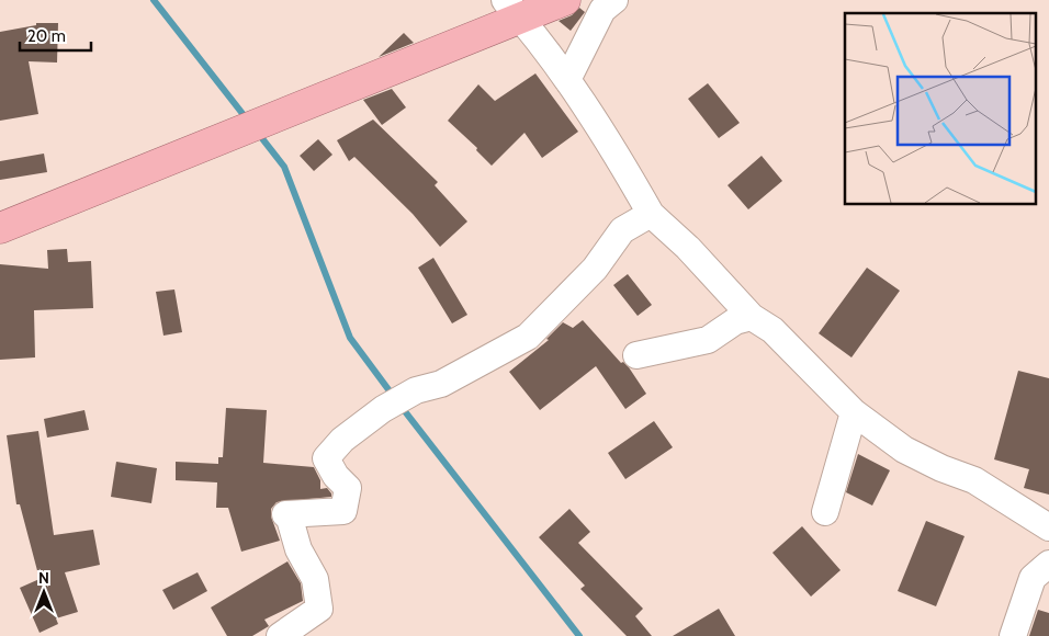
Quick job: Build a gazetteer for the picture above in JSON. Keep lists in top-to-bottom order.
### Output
{
  "scale_bar": "20 m",
  "north": "top"
}
